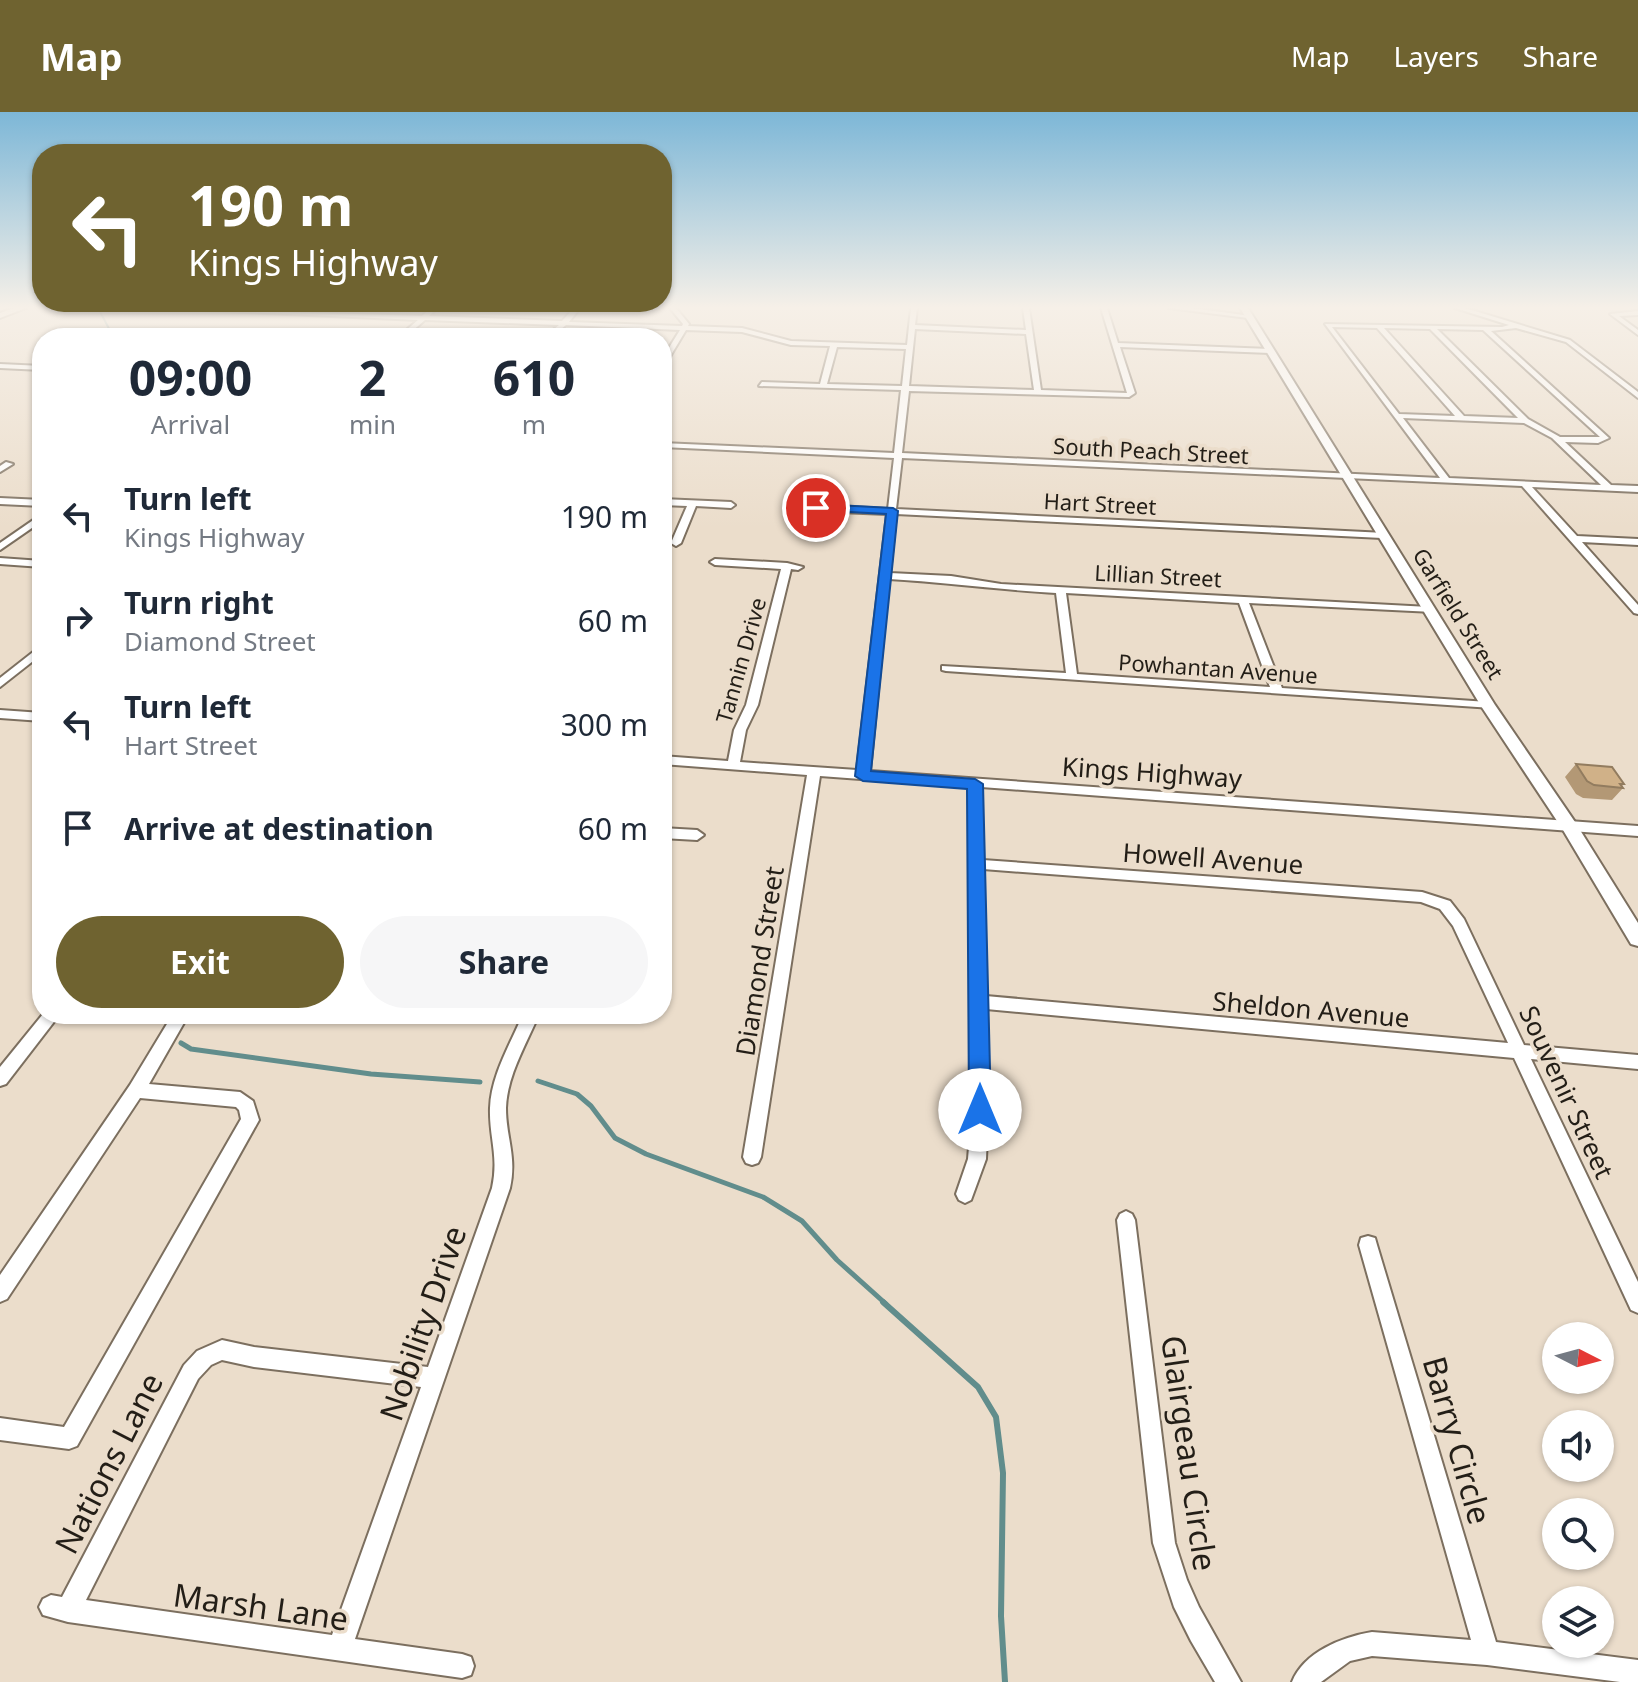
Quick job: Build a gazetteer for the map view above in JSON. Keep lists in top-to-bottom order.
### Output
{
  "streets": {
    "main road": ["Garfield Street"],
    "street": [
      "South Peach Street",
      "Hart Street",
      "Lillian Street",
      "Tannin Drive",
      "Powhantan Avenue",
      "Kings Highway",
      "Howell Avenue",
      "Diamond Street",
      "Sheldon Avenue",
      "Souvenir Street",
      "Nobility Drive",
      "Barry Circle",
      "Glairgeau Circle",
      "Nations Lane",
      "Marsh Lane"
    ]
  },
  "crossings": [
    ["South Peach Street", "Garfield Street"],
    ["Hart Street", "Garfield Street"],
    ["Lillian Street", "Garfield Street"],
    ["Garfield Street", "Powhantan Avenue"],
    ["Garfield Street", "Kings Highway"],
    ["Tannin Drive", "Kings Highway"],
    ["Kings Highway", "Diamond Street"],
    ["Howell Avenue", "Souvenir Street"],
    ["Sheldon Avenue", "Souvenir Street"],
    ["Nobility Drive", "Nations Lane"],
    ["Nobility Drive", "Marsh Lane"],
    ["Nations Lane", "Marsh Lane"]
  ],
  "north": "right",
  "page": {
    "header": "Map",
    "nav": ["Map", "Layers", "Share"],
    "turn": ["190 m", "Kings Highway"],
    "eta": [
      "09:00",
      "Arrival",
      "2",
      "min",
      "610",
      "m"
    ],
    "list": [
      {
        "name": "Turn left",
        "note": "Kings Highway",
        "value": "190 m"
      },
      {
        "name": "Turn right",
        "note": "Diamond Street",
        "value": "60 m"
      },
      {
        "name": "Turn left",
        "note": "Hart Street",
        "value": "300 m"
      },
      {
        "name": "Arrive at destination",
        "value": "60 m"
      }
    ],
    "buttons": ["Exit", "Share"]
  }
}
